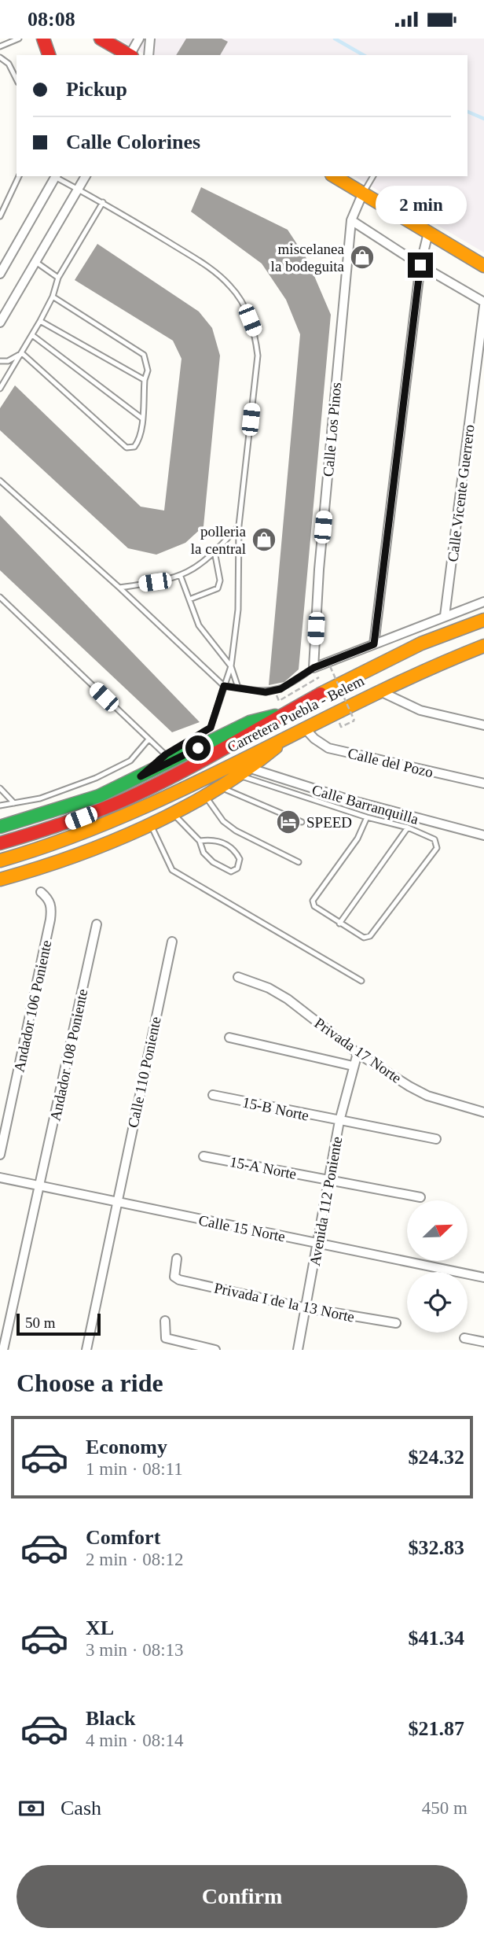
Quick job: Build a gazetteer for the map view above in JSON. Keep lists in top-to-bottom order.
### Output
{
  "streets": {
    "main road": ["Carretera Puebla - Belem"],
    "street": [
      "Calle Los Pinos",
      "Calle Vicente Guerrero",
      "Calle del Pozo",
      "Calle Barranquilla",
      "Andador 106 Poniente",
      "Privada 17 Norte",
      "Andador 108 Poniente",
      "Calle 110 Poniente",
      "15-B Norte",
      "15-A Norte",
      "Avenida 112 Poniente",
      "Calle 15 Norte",
      "Privada I de la 13 Norte"
    ]
  },
  "crossings": [
    ["Carretera Puebla - Belem", "Calle del Pozo"],
    ["Privada 17 Norte", "Avenida 112 Poniente"],
    ["Andador 108 Poniente", "Calle 15 Norte"],
    ["Calle 110 Poniente", "Calle 15 Norte"],
    ["15-B Norte", "Avenida 112 Poniente"],
    ["15-A Norte", "Avenida 112 Poniente"],
    ["Avenida 112 Poniente", "Calle 15 Norte"],
    ["Avenida 112 Poniente", "Privada I de la 13 Norte"]
  ],
  "places": {
    "shop": ["miscelanea la bodeguita", "polleria la central"],
    "hotel": ["SPEED"]
  },
  "scale_bar": "50 m",
  "north": "top right",
  "page": {
    "status": "08:08",
    "banner": ["Pickup", "Calle Colorines"],
    "bubble": "2 min",
    "scale": "50 m",
    "heading": "Choose a ride",
    "list": [
      {
        "name": "Economy",
        "note": "1 min · 08:11",
        "value": "$24.32"
      },
      {
        "name": "Comfort",
        "note": "2 min · 08:12",
        "value": "$32.83"
      },
      {
        "name": "XL",
        "note": "3 min · 08:13",
        "value": "$41.34"
      },
      {
        "name": "Black",
        "note": "4 min · 08:14",
        "value": "$21.87"
      }
    ],
    "pay": ["Cash", "450 m"],
    "buttons": "Confirm"
  }
}
